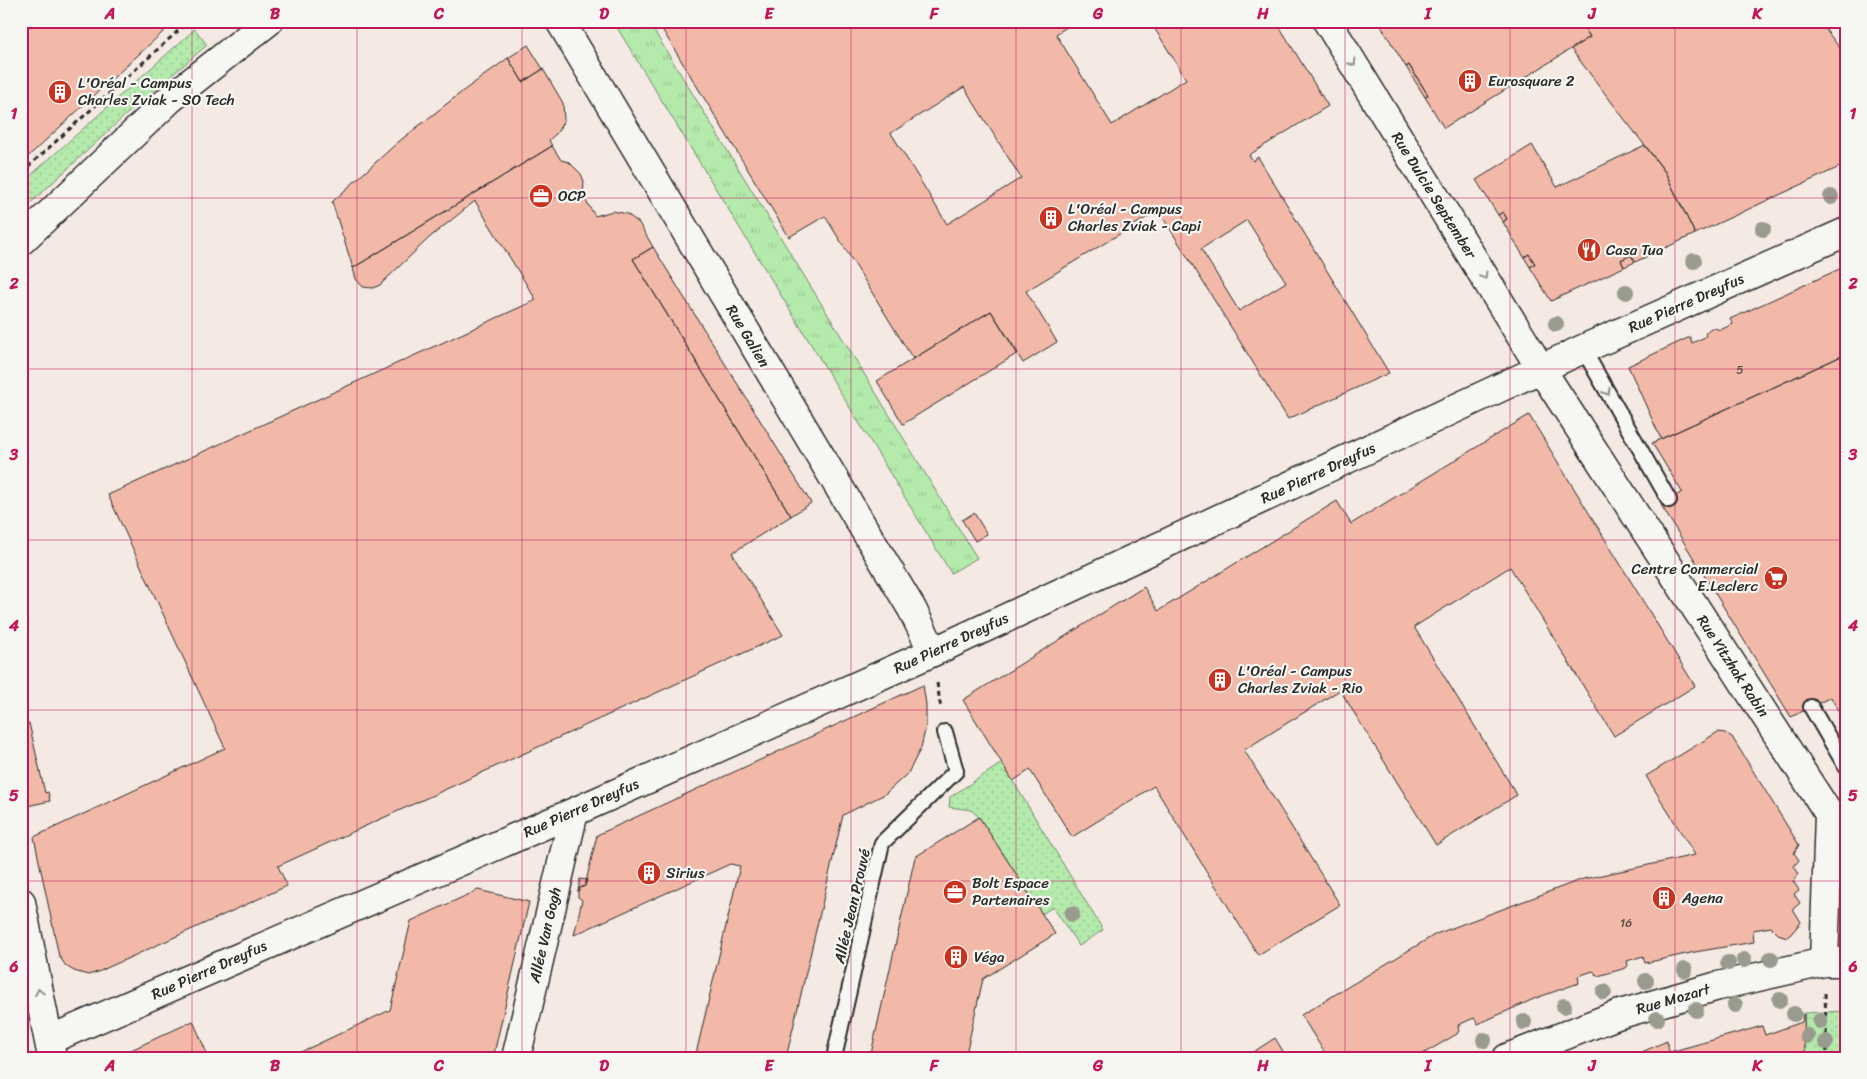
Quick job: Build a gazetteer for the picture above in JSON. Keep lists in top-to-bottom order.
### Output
{
  "streets": {
    "street": [
      "Rue Dulcie September",
      "Rue Pierre Dreyfus",
      "Rue Galien",
      "Rue Yitzhak Rabin",
      "Allée Van Gogh",
      "Rue Mozart"
    ],
    "lane": ["Allée Jean Prouvé"]
  },
  "crossings": [
    ["Rue Dulcie September", "Rue Pierre Dreyfus"],
    ["Rue Dulcie September", "Rue Yitzhak Rabin"],
    ["Rue Pierre Dreyfus", "Rue Galien"],
    ["Rue Pierre Dreyfus", "Rue Yitzhak Rabin"],
    ["Rue Pierre Dreyfus", "Allée Van Gogh"],
    ["Rue Yitzhak Rabin", "Rue Mozart"]
  ],
  "one_way": ["Rue Dulcie September"],
  "places": {
    "building": [
      "Eurosquare 2",
      "L'Oréal - Campus Charles Zviak - SO Tech",
      "L'Oréal - Campus Charles Zviak - Capi",
      "L'Oréal - Campus Charles Zviak - Rio",
      "Sirius",
      "Agena",
      "Véga"
    ],
    "office": ["OCP", "Bolt Espace Partenaires"],
    "restaurant": ["Casa Tua"],
    "supermarket": ["Centre Commercial E.Leclerc"]
  },
  "house_numbers": ["5", "16"],
  "grid": {
    "columns": [
      "A",
      "B",
      "C",
      "D",
      "E",
      "F",
      "G",
      "H",
      "I",
      "J",
      "K"
    ],
    "rows": [
      "1",
      "2",
      "3",
      "4",
      "5",
      "6"
    ]
  }
}
